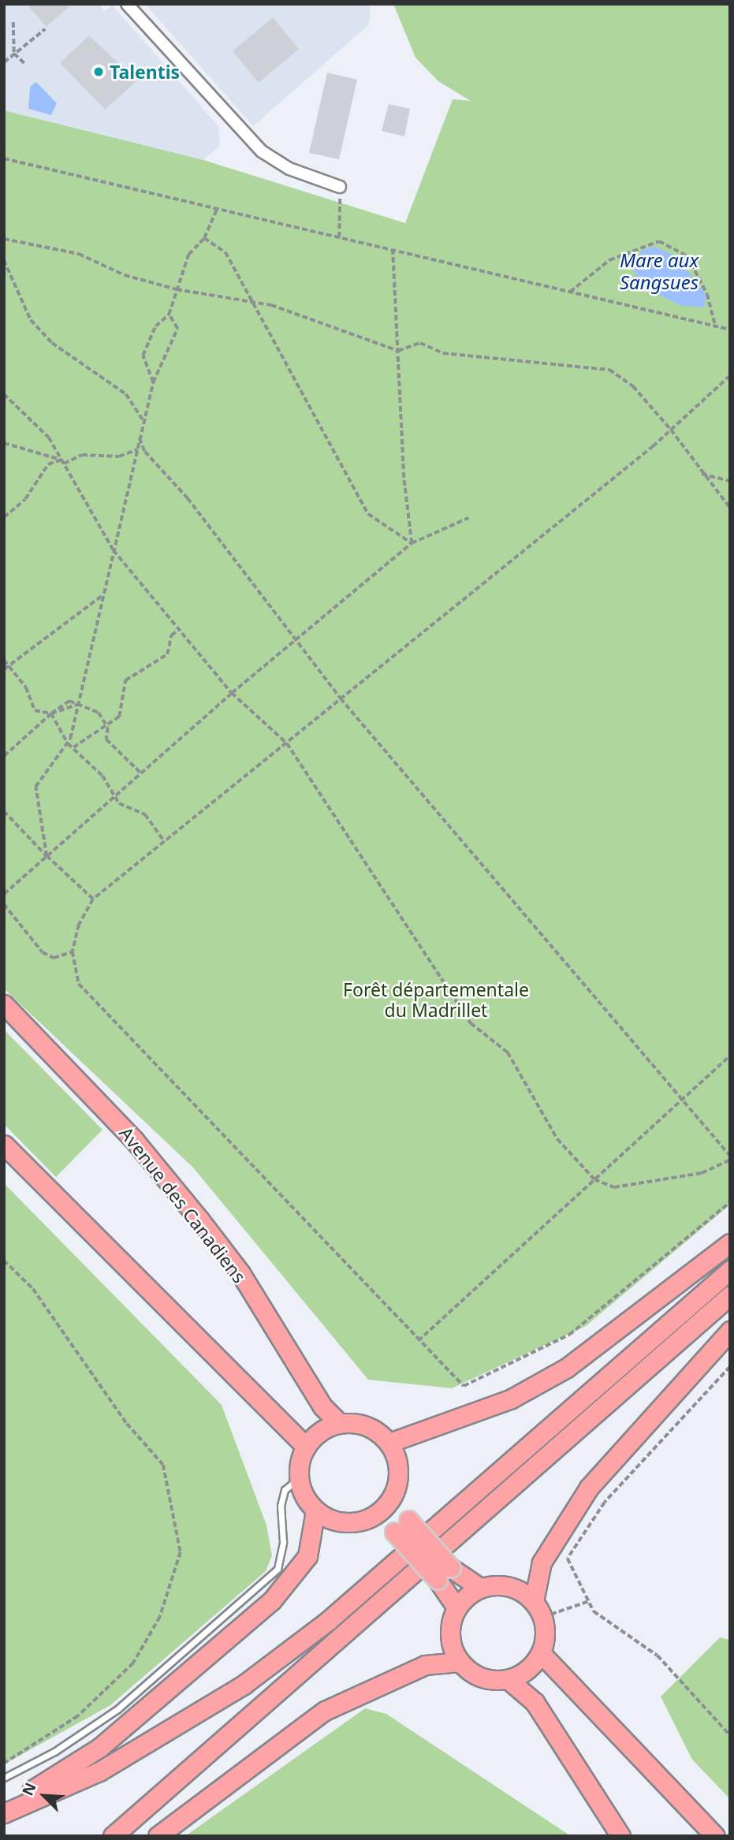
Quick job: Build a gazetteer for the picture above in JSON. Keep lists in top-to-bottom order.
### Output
{
  "streets": {
    "highway": ["Avenue des Canadiens"]
  },
  "water": ["Mare aux Sangsues"],
  "parks": ["Forêt départementale du Madrillet"],
  "places": ["Talentis"],
  "north": "top left"
}
